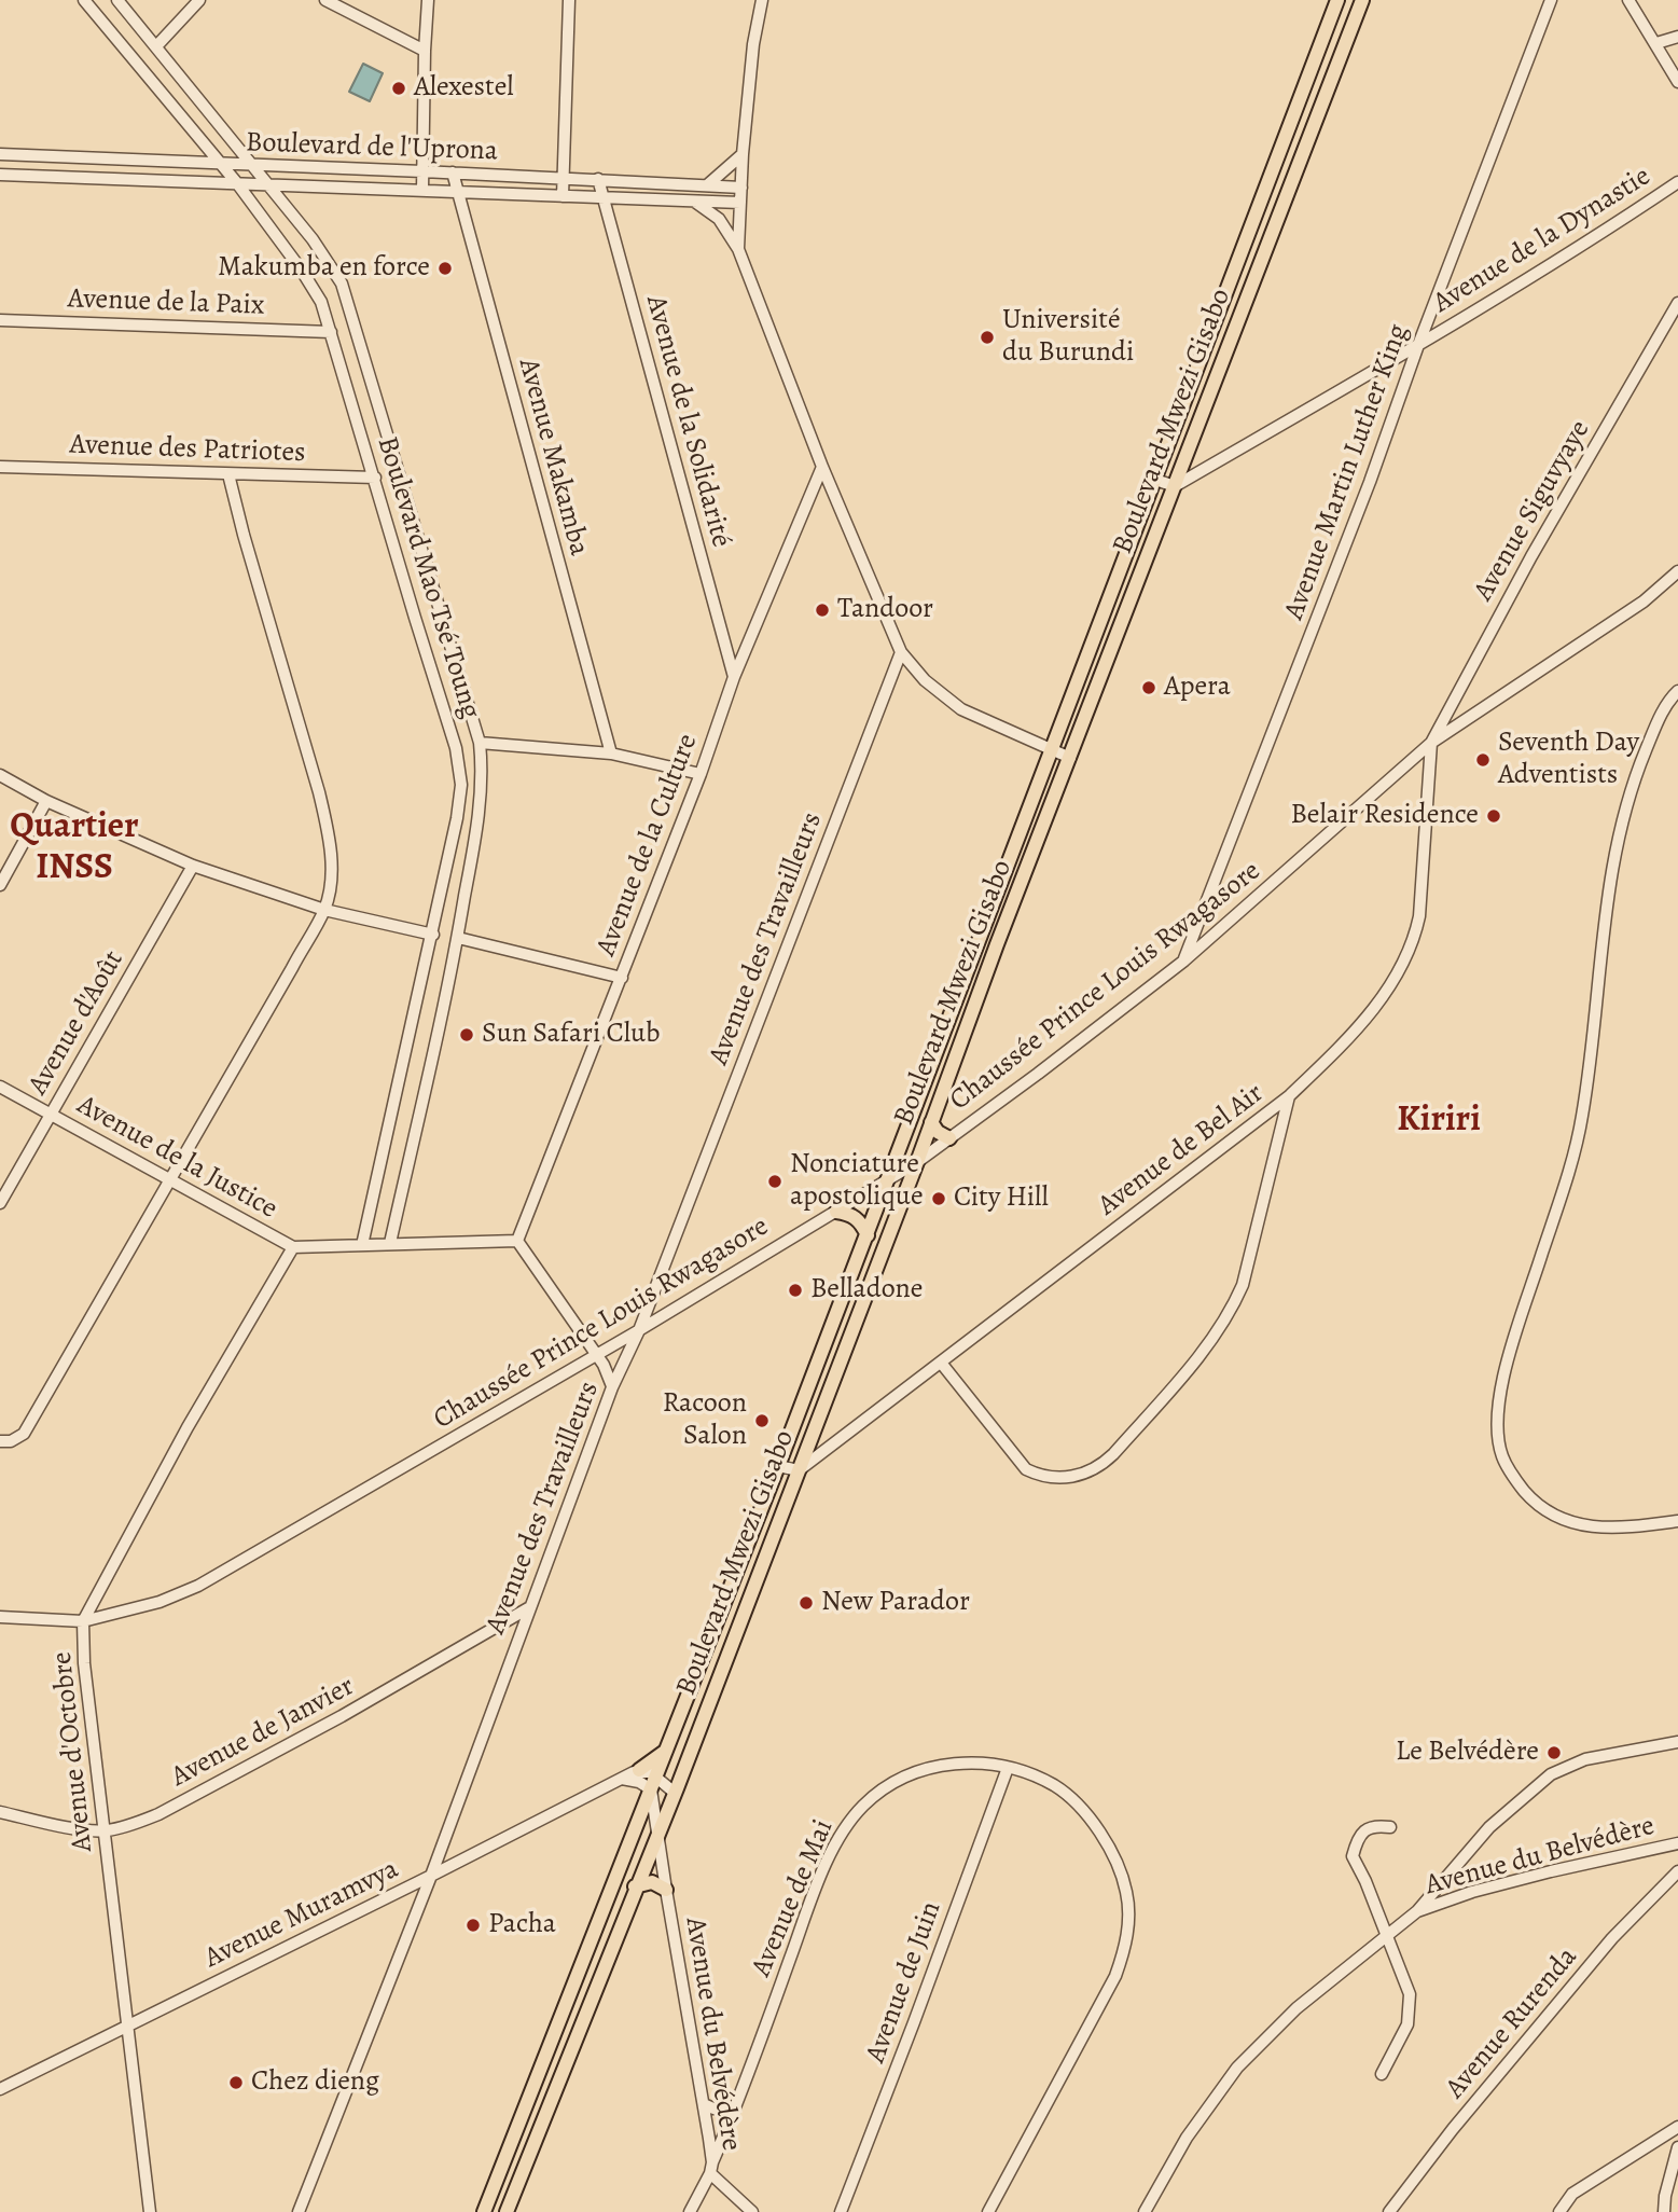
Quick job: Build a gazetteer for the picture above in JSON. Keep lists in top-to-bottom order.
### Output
{
  "streets": {
    "main road": ["Boulevard Mwezi Gisabo"],
    "street": [
      "Boulevard de l'Uprona",
      "Avenue de la Dynastie",
      "Avenue de la Paix",
      "Avenue de la Solidarité",
      "Avenue des Patriotes",
      "Avenue Makamba",
      "Avenue Martin Luther King",
      "Avenue Siguvyaye",
      "Boulevard Mao Tsé Toung",
      "Avenue de la Culture",
      "Avenue des Travailleurs",
      "Chaussée Prince Louis Rwagasore",
      "Avenue d'Août",
      "Avenue de Bel Air",
      "Avenue de la Justice",
      "Avenue de Janvier",
      "Avenue d'Octobre",
      "Avenue du Belvédère",
      "Avenue de Mai",
      "Avenue Muramvya",
      "Avenue de Juin",
      "Avenue Rurenda"
    ]
  },
  "crossings": [
    ["Boulevard de l'Uprona", "Avenue de la Solidarité"],
    ["Boulevard de l'Uprona", "Avenue Makamba"],
    ["Boulevard de l'Uprona", "Boulevard Mao Tsé Toung"],
    ["Avenue de la Dynastie", "Boulevard Mwezi Gisabo"],
    ["Avenue de la Dynastie", "Avenue Martin Luther King"],
    ["Avenue de la Paix", "Boulevard Mao Tsé Toung"],
    ["Avenue de la Solidarité", "Avenue de la Culture"],
    ["Boulevard Mwezi Gisabo", "Chaussée Prince Louis Rwagasore"],
    ["Boulevard Mwezi Gisabo", "Avenue de Bel Air"],
    ["Boulevard Mwezi Gisabo", "Avenue du Belvédère"],
    ["Avenue des Patriotes", "Boulevard Mao Tsé Toung"],
    ["Avenue Martin Luther King", "Chaussée Prince Louis Rwagasore"],
    ["Avenue Siguvyaye", "Chaussée Prince Louis Rwagasore"],
    ["Avenue Siguvyaye", "Avenue de Bel Air"],
    ["Avenue des Travailleurs", "Chaussée Prince Louis Rwagasore"],
    ["Avenue des Travailleurs", "Avenue de Janvier"],
    ["Avenue des Travailleurs", "Avenue Muramvya"],
    ["Chaussée Prince Louis Rwagasore", "Avenue de Bel Air"],
    ["Chaussée Prince Louis Rwagasore", "Avenue d'Octobre"],
    ["Avenue d'Août", "Avenue de la Justice"],
    ["Avenue de la Justice", "Avenue d'Octobre"],
    ["Avenue de Janvier", "Avenue d'Octobre"],
    ["Avenue d'Octobre", "Avenue Muramvya"],
    ["Avenue du Belvédère", "Avenue de Mai"],
    ["Avenue de Mai", "Avenue de Juin"]
  ],
  "districts": ["Quartier INSS", "Kiriri"],
  "places": [
    "Alexestel",
    "Makumba en force",
    "Université du Burundi",
    "Tandoor",
    "Apera",
    "Seventh Day Adventists",
    "Belair Residence",
    "Sun Safari Club",
    "Nonciature apostolique",
    "City Hill",
    "Belladone",
    "Racoon Salon",
    "New Parador",
    "Le Belvédère",
    "Pacha",
    "Chez dieng"
  ]
}
